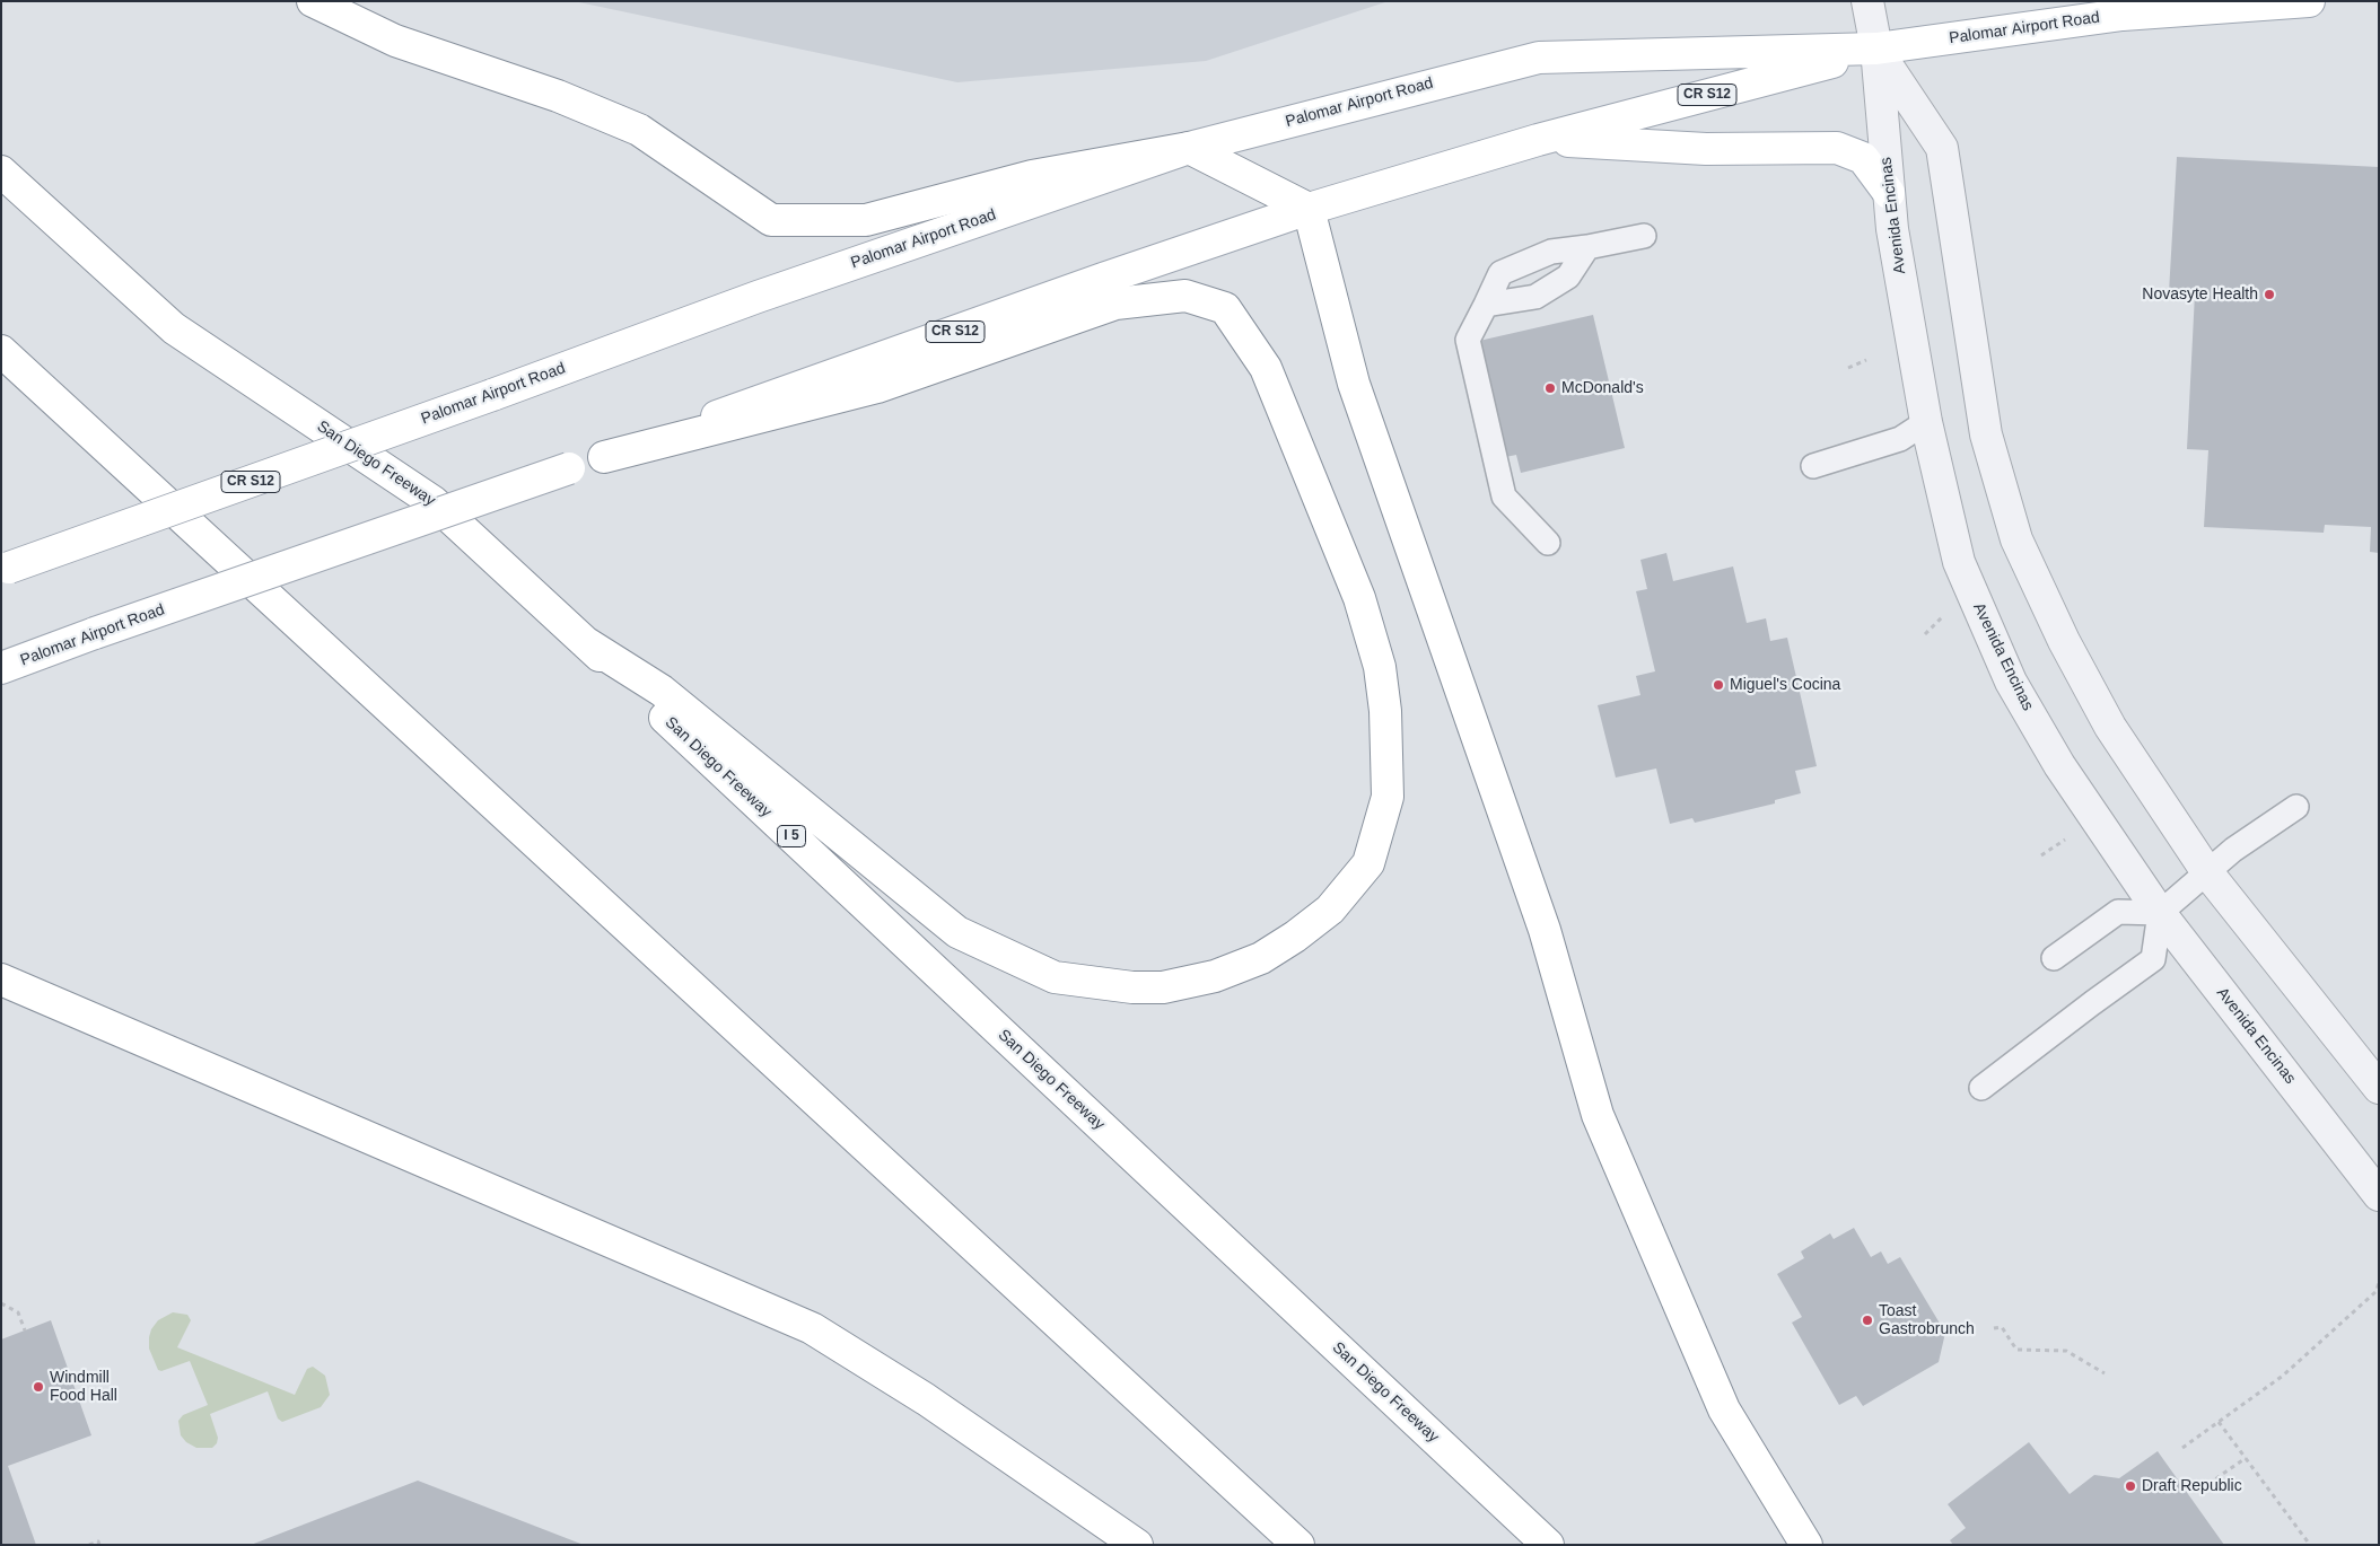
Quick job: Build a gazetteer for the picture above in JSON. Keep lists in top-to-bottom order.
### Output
{
  "streets": {
    "main road": [
      "Palomar Airport Road",
      "CR S12",
      "San Diego Freeway",
      "I 5"
    ],
    "street": ["Avenida Encinas"]
  },
  "crossings": [
    ["Palomar Airport Road", "Avenida Encinas"],
    ["Palomar Airport Road", "San Diego Freeway"]
  ],
  "places": [
    "Novasyte Health",
    "McDonald's",
    "Miguel's Cocina",
    "Toast Gastrobrunch",
    "Windmill Food Hall",
    "Draft Republic"
  ]
}
